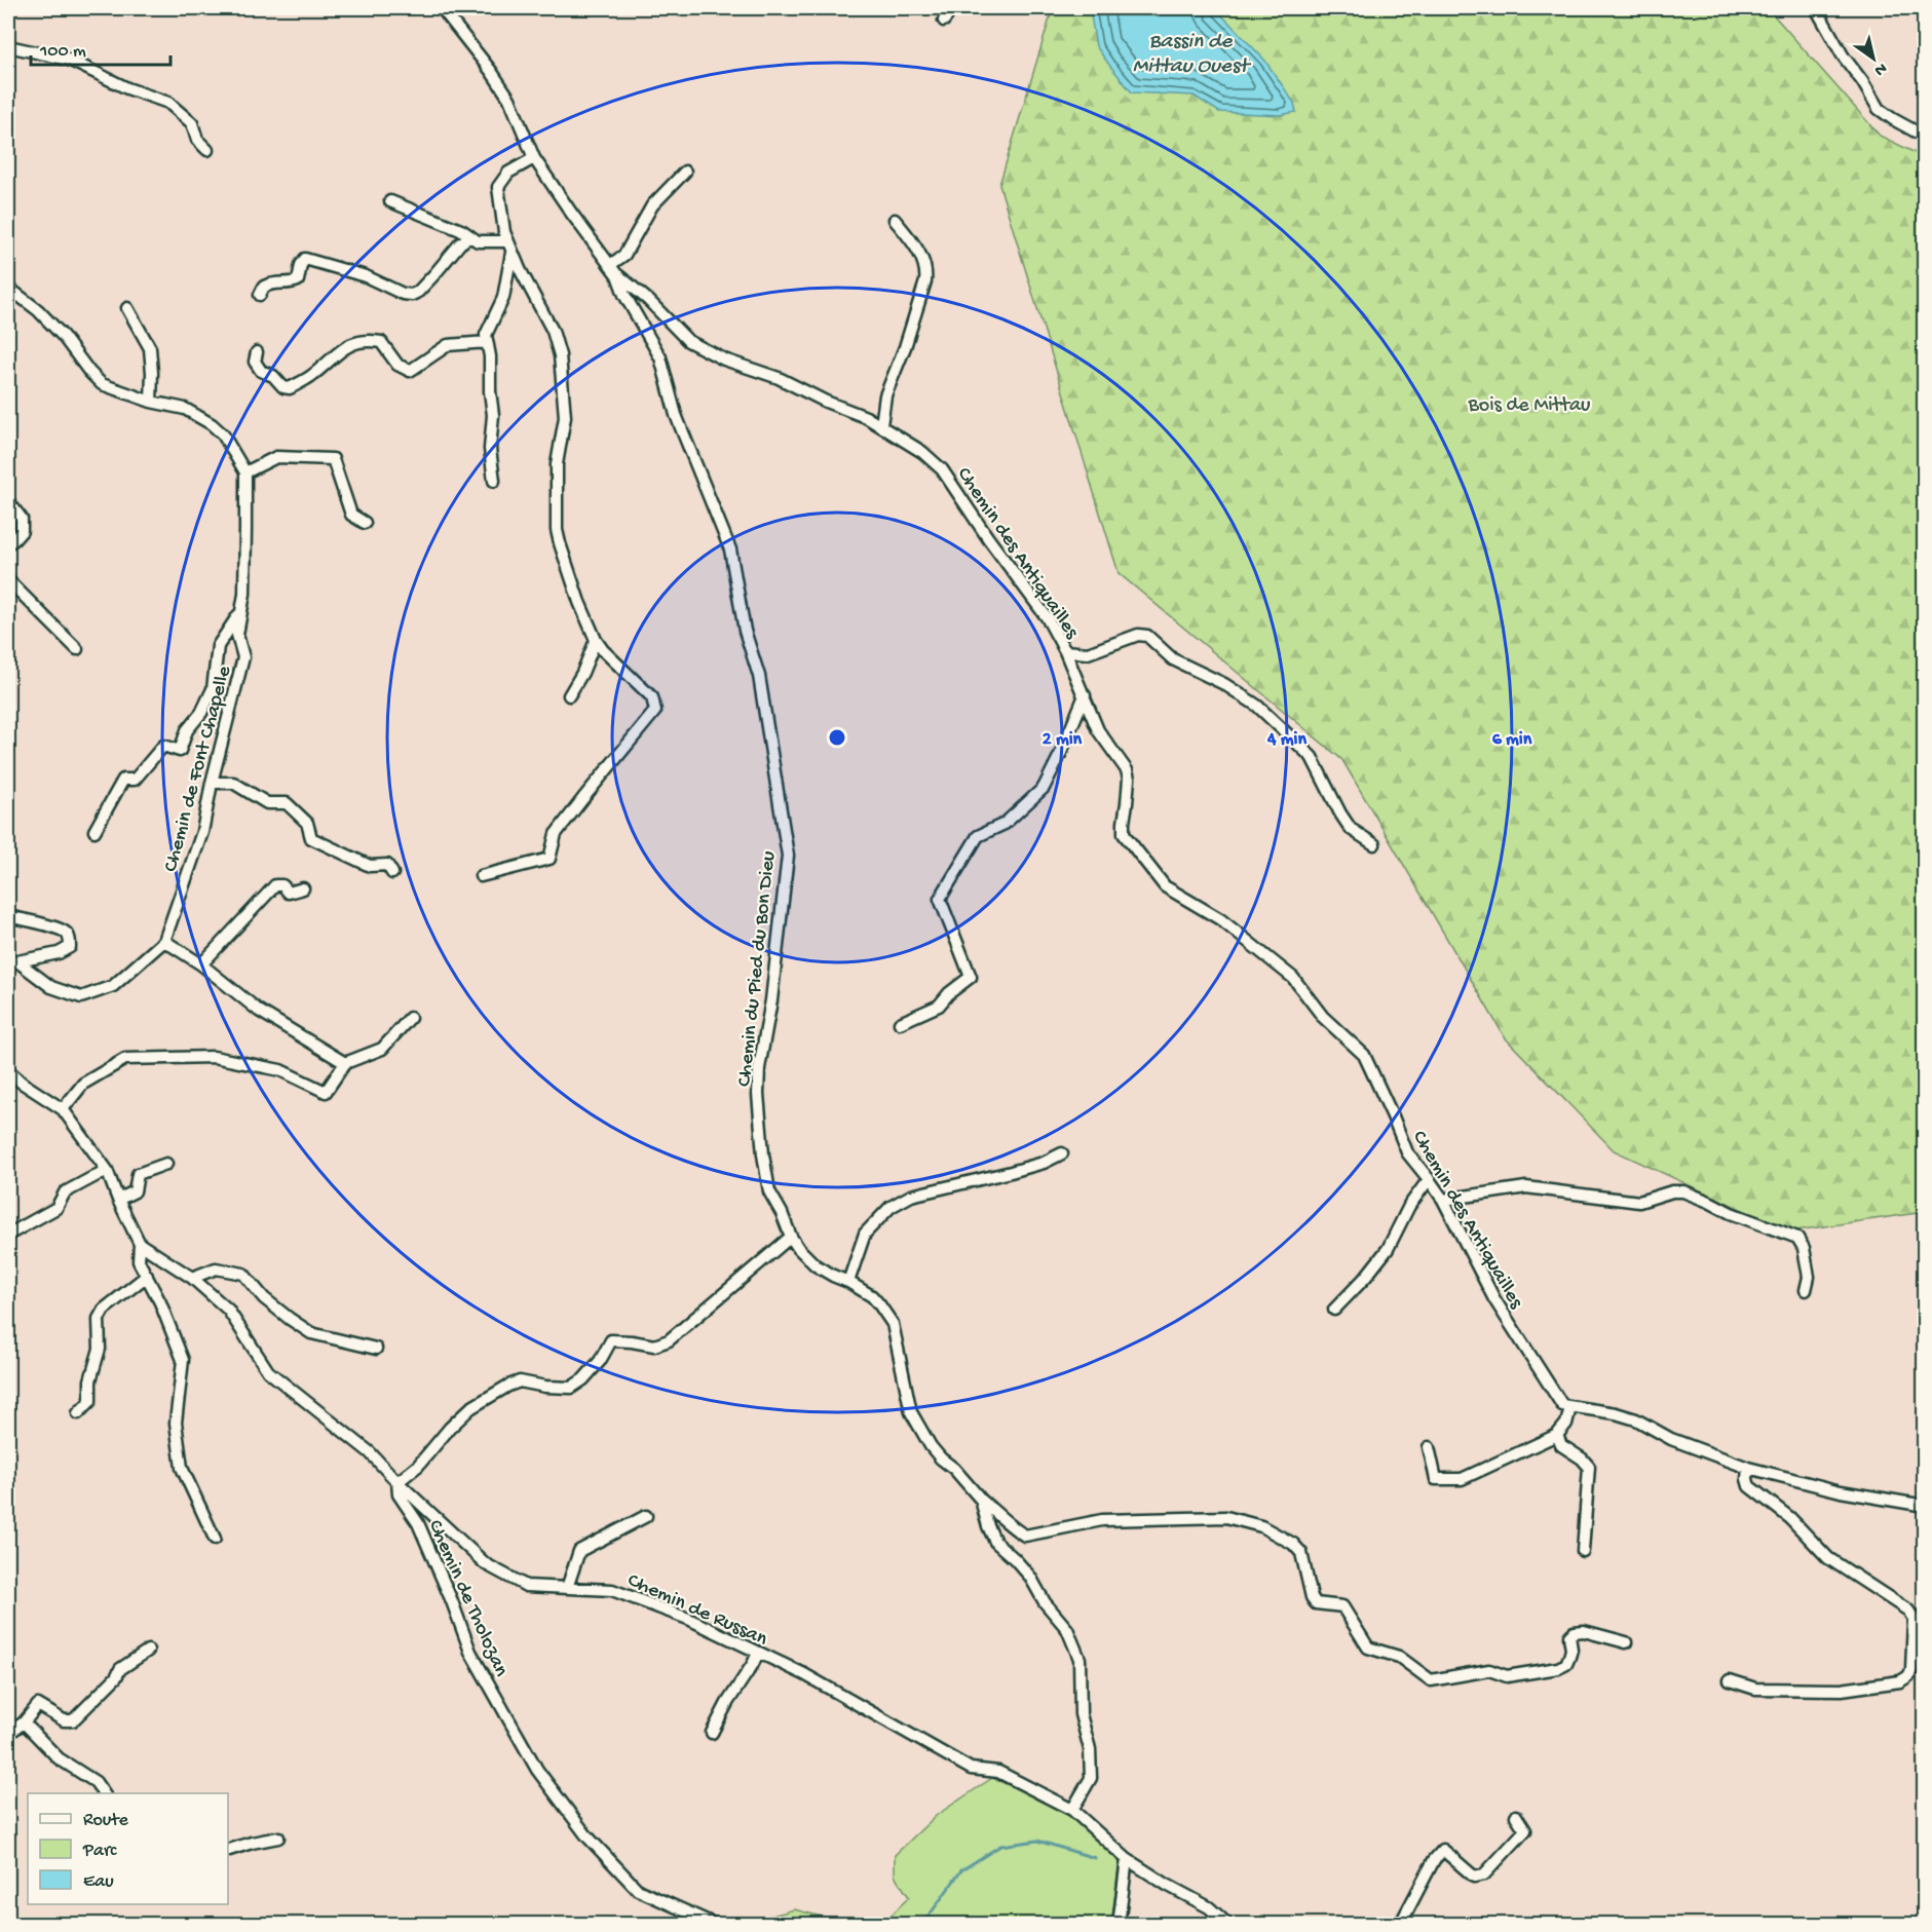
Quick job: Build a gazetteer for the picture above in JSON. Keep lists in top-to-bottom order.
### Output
{
  "streets": {
    "street": [
      "Chemin des Antiquailles",
      "Chemin de Font Chapelle",
      "Chemin du Pied du Bon Dieu",
      "Chemin de Tholozan",
      "Chemin de Russan"
    ]
  },
  "crossings": [
    ["Chemin des Antiquailles", "Chemin du Pied du Bon Dieu"],
    ["Chemin du Pied du Bon Dieu", "Chemin de Russan"],
    ["Chemin de Tholozan", "Chemin de Russan"]
  ],
  "water": ["Bassin de Mittau Ouest"],
  "parks": ["Bois de Mittau"],
  "legend": ["Route", "Parc", "Eau"],
  "scale_bar": "100 m",
  "north": "bottom right",
  "rings": ["2 min", "4 min", "6 min"]
}
